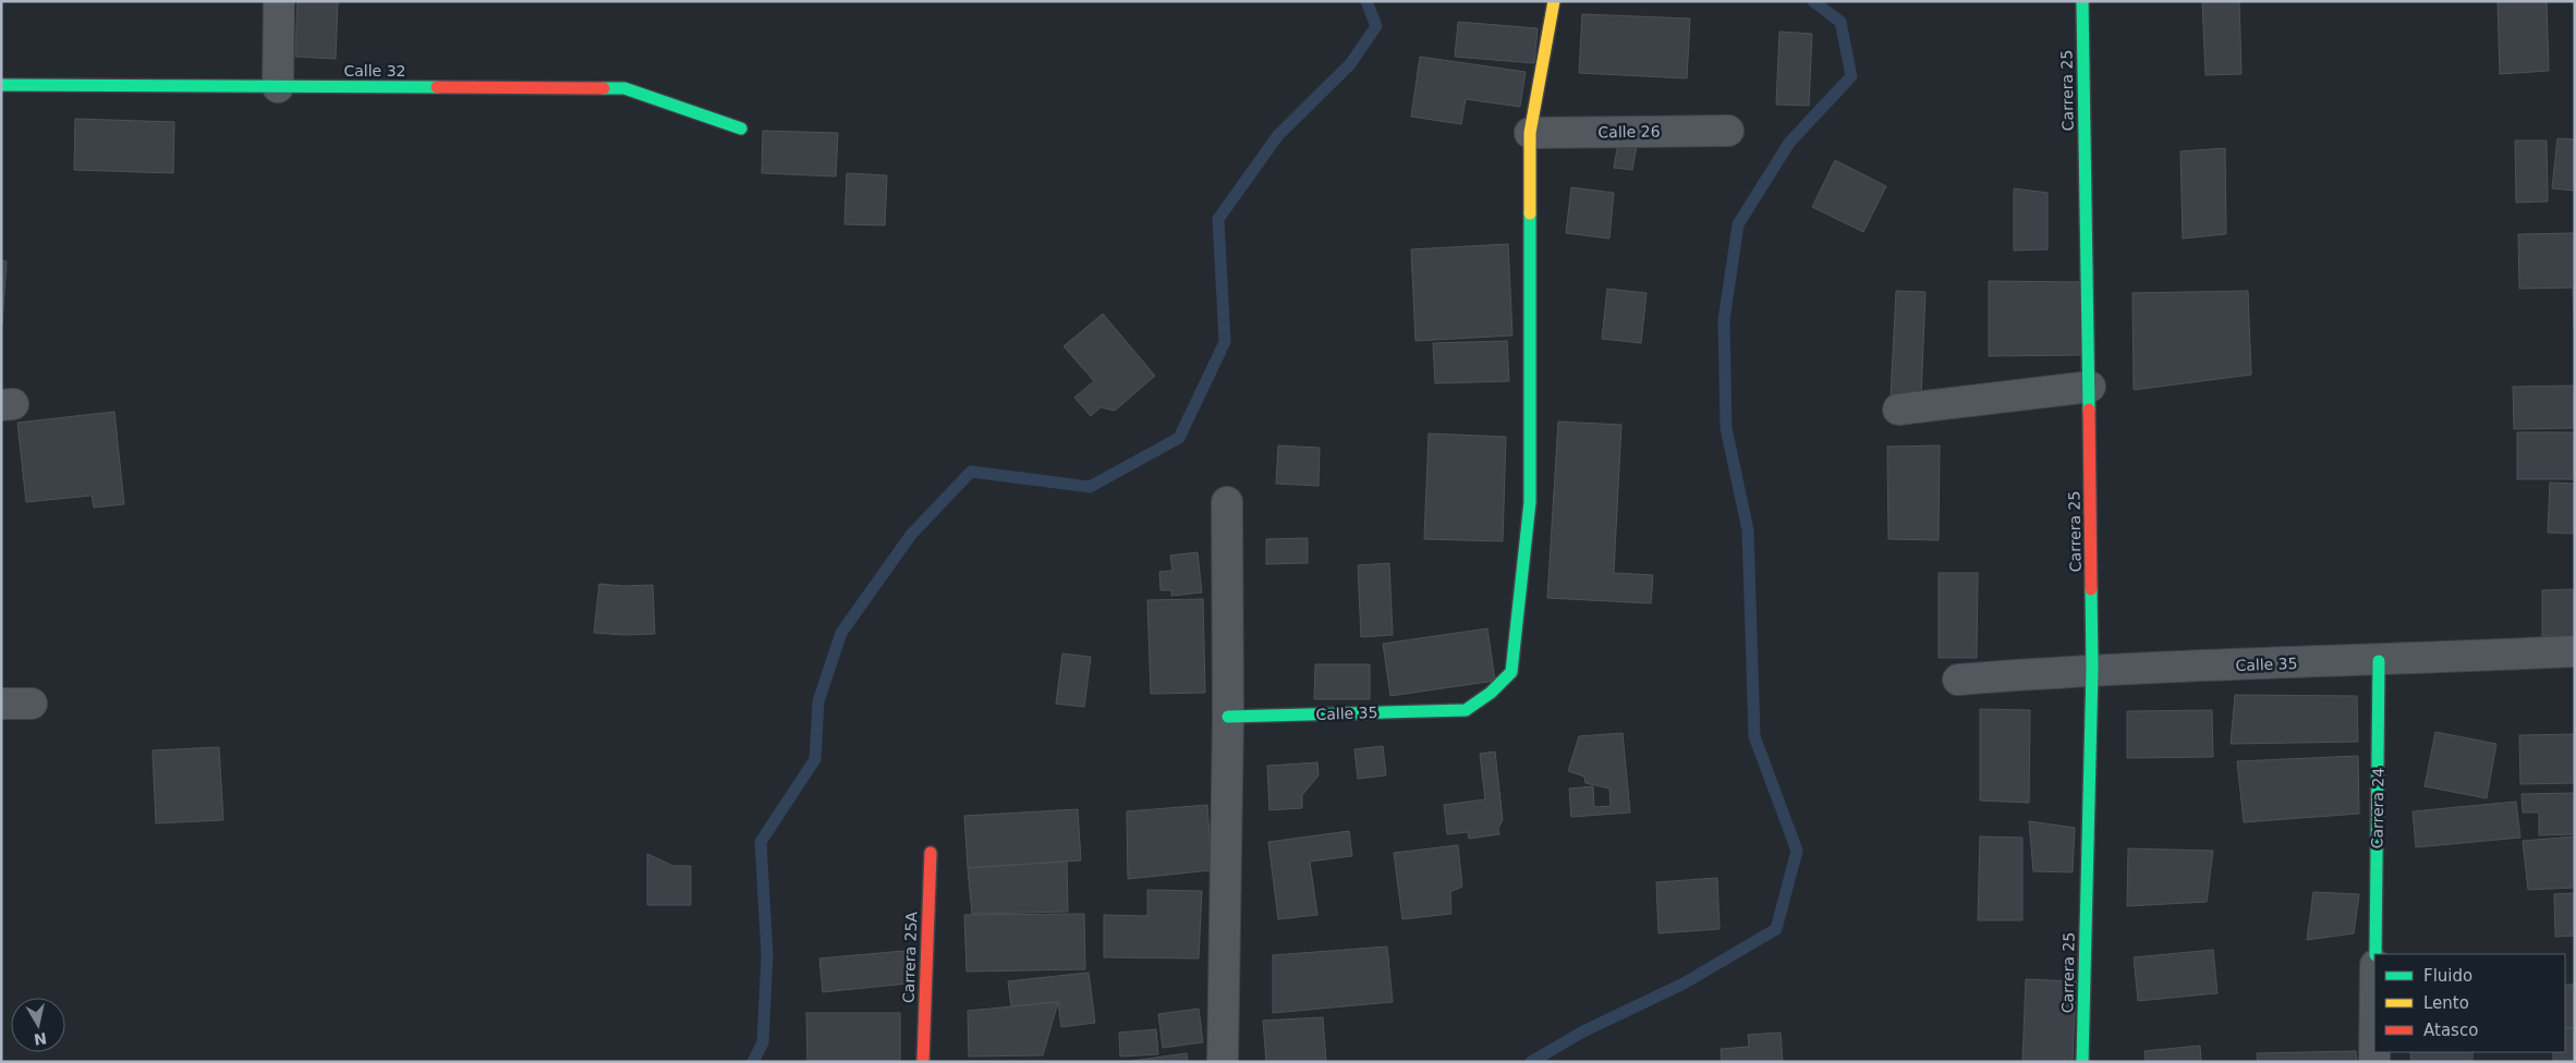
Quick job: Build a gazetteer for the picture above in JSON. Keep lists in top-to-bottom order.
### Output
{
  "streets": {
    "street": [
      "Calle 32",
      "Carrera 25",
      "Calle 26",
      "Calle 35",
      "Carrera 24",
      "Carrera 25A"
    ]
  },
  "crossings": [
    ["Carrera 25", "Calle 35"],
    ["Calle 26", "Calle 35"],
    ["Calle 35", "Carrera 24"]
  ],
  "legend": ["Fluido", "Lento", "Atasco"],
  "north": "bottom"
}
